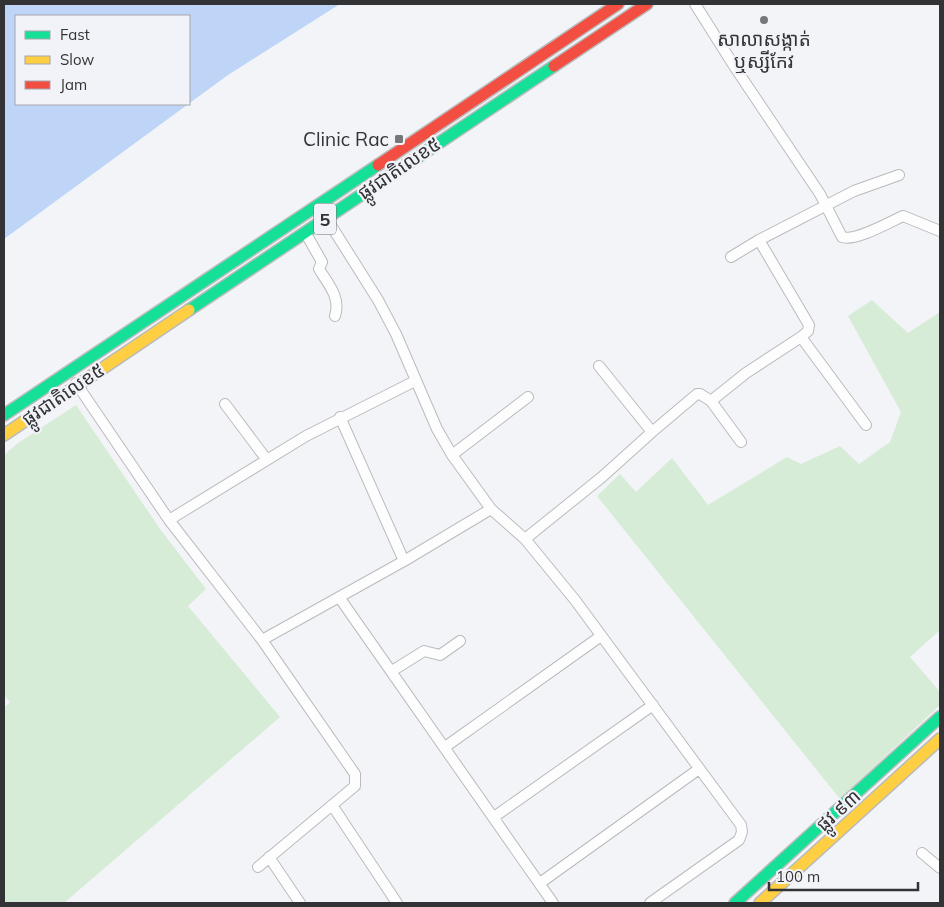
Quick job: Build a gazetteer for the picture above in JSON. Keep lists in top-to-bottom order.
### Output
{
  "streets": {
    "main road": ["ផ្លូវជាតិលេខ៥", "5", "ផ្លូវ ៩៣"]
  },
  "places": {
    "other": ["សាលាសង្កាត់ ឬស្សីកែវ"],
    "transit": ["Clinic Rac"]
  },
  "legend": ["Fast", "Slow", "Jam"],
  "scale_bar": "100 m"
}
